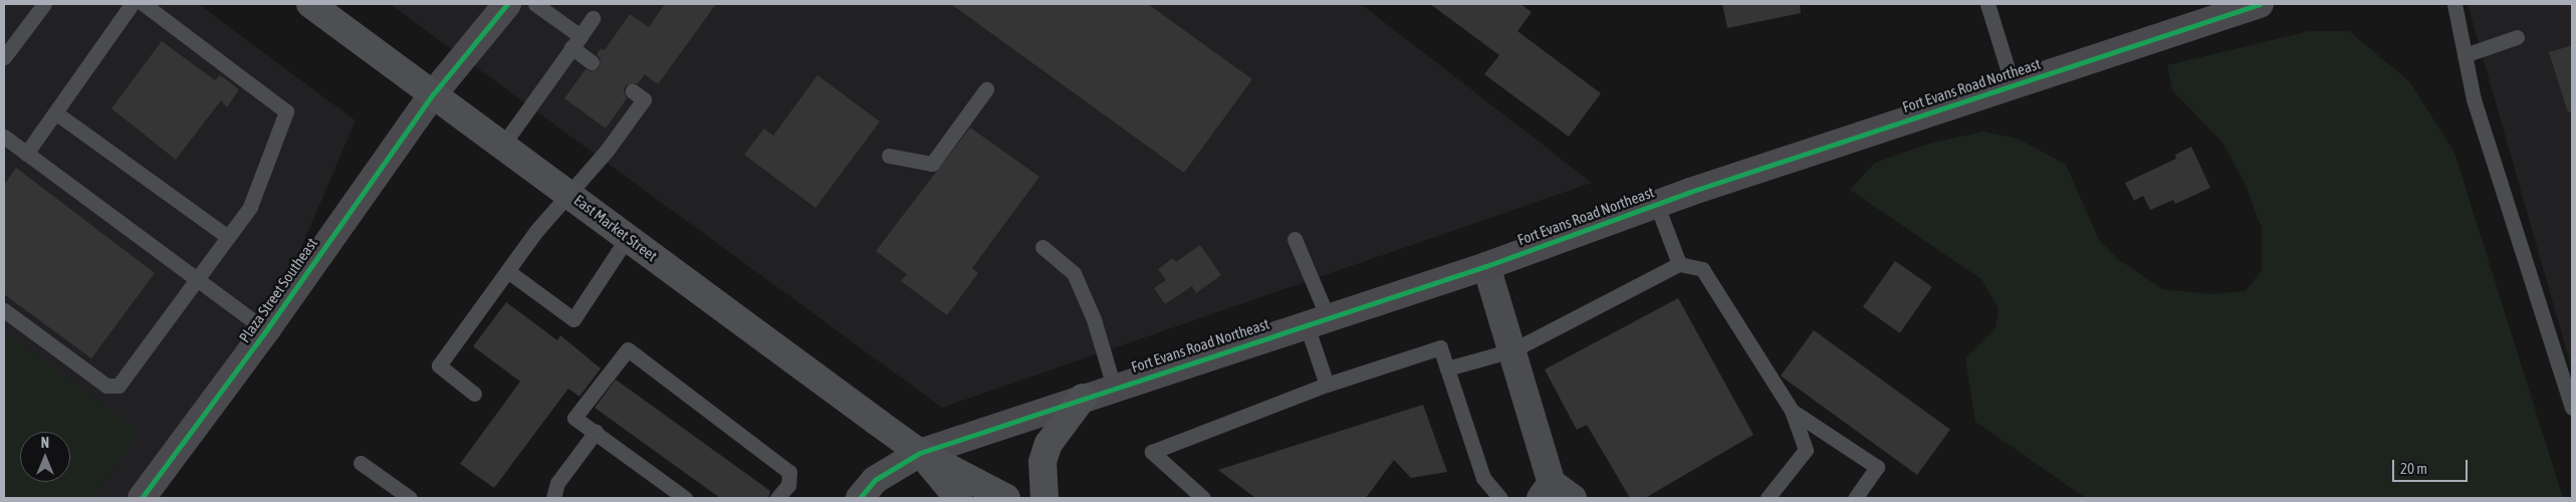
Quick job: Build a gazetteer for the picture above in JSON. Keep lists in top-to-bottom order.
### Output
{
  "streets": {
    "main road": ["East Market Street"],
    "street": ["Fort Evans Road Northeast", "Plaza Street Southeast"]
  },
  "crossings": [
    ["Fort Evans Road Northeast", "East Market Street"],
    ["East Market Street", "Plaza Street Southeast"]
  ],
  "scale_bar": "20 m",
  "north": "top"
}
